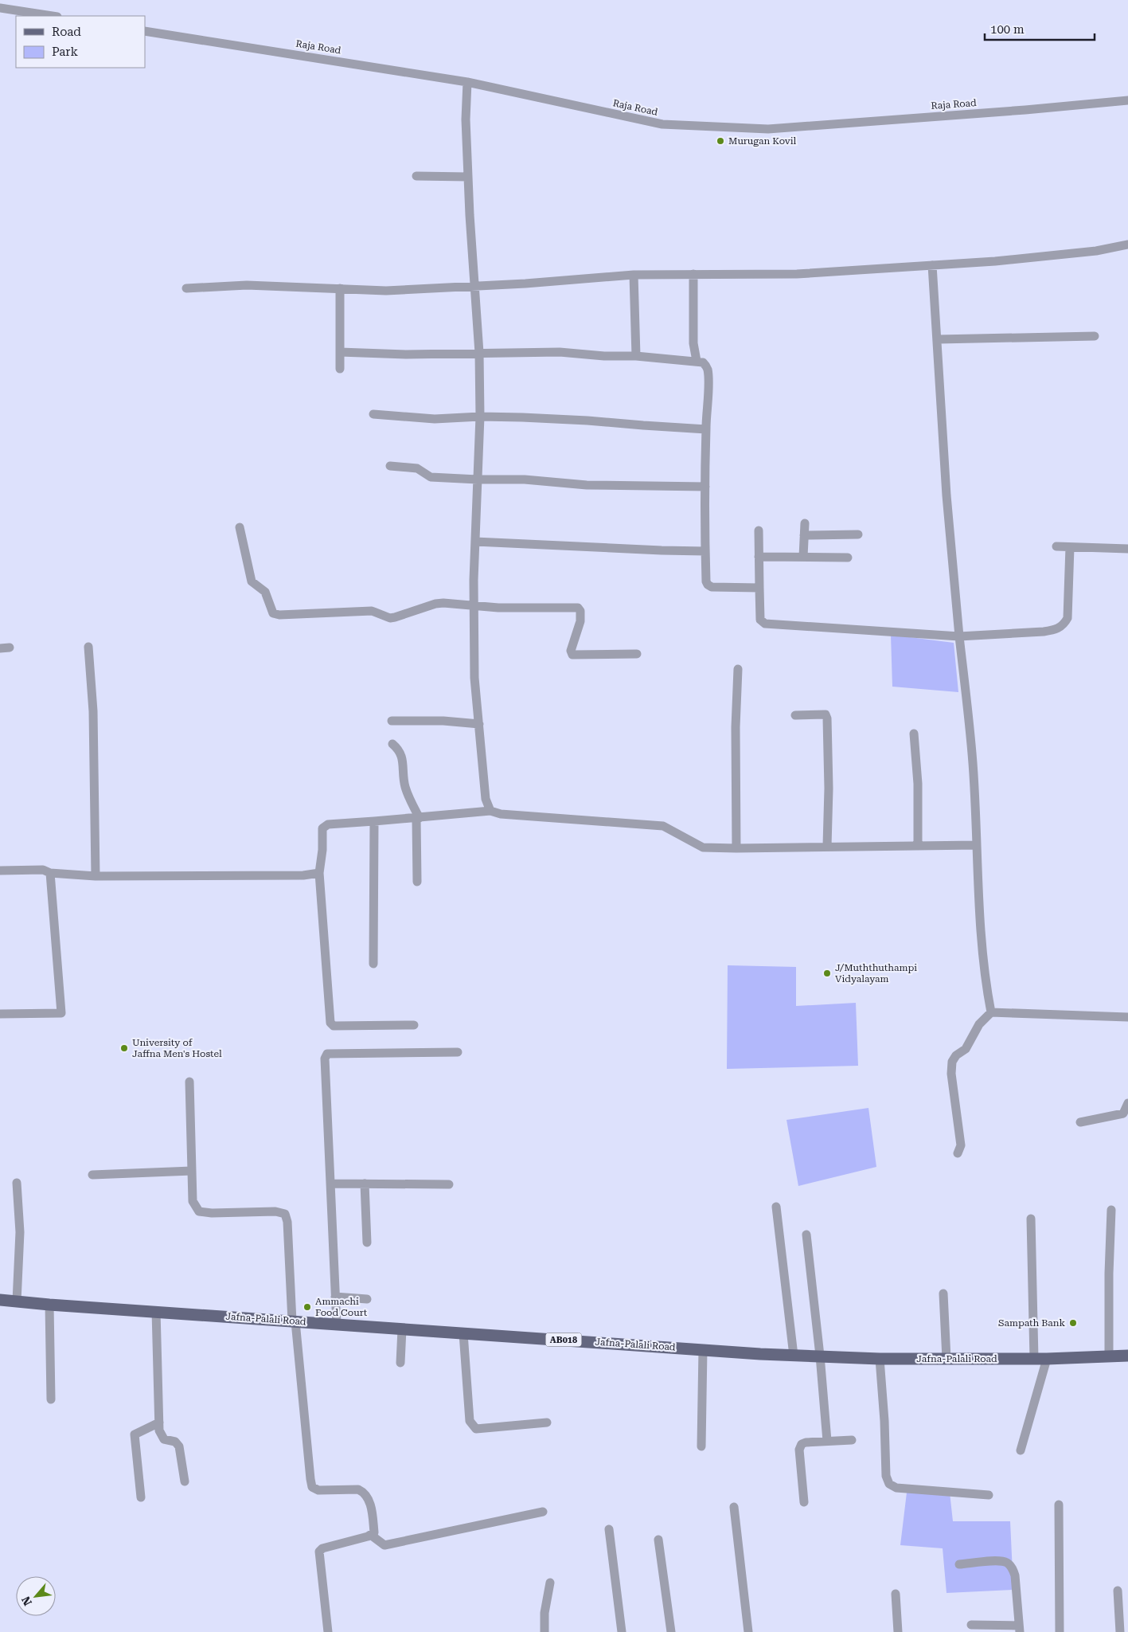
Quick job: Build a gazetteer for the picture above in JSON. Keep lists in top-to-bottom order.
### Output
{
  "streets": {
    "main road": ["Jafna-Palali Road", "AB018"],
    "street": ["Raja Road"]
  },
  "places": [
    "Murugan Kovil",
    "J/Muththuthampi Vidyalayam",
    "University of Jaffna Men's Hostel",
    "Ammachi Food Court",
    "Sampath Bank"
  ],
  "legend": ["Road", "Park"],
  "scale_bar": "100 m",
  "north": "bottom left"
}
